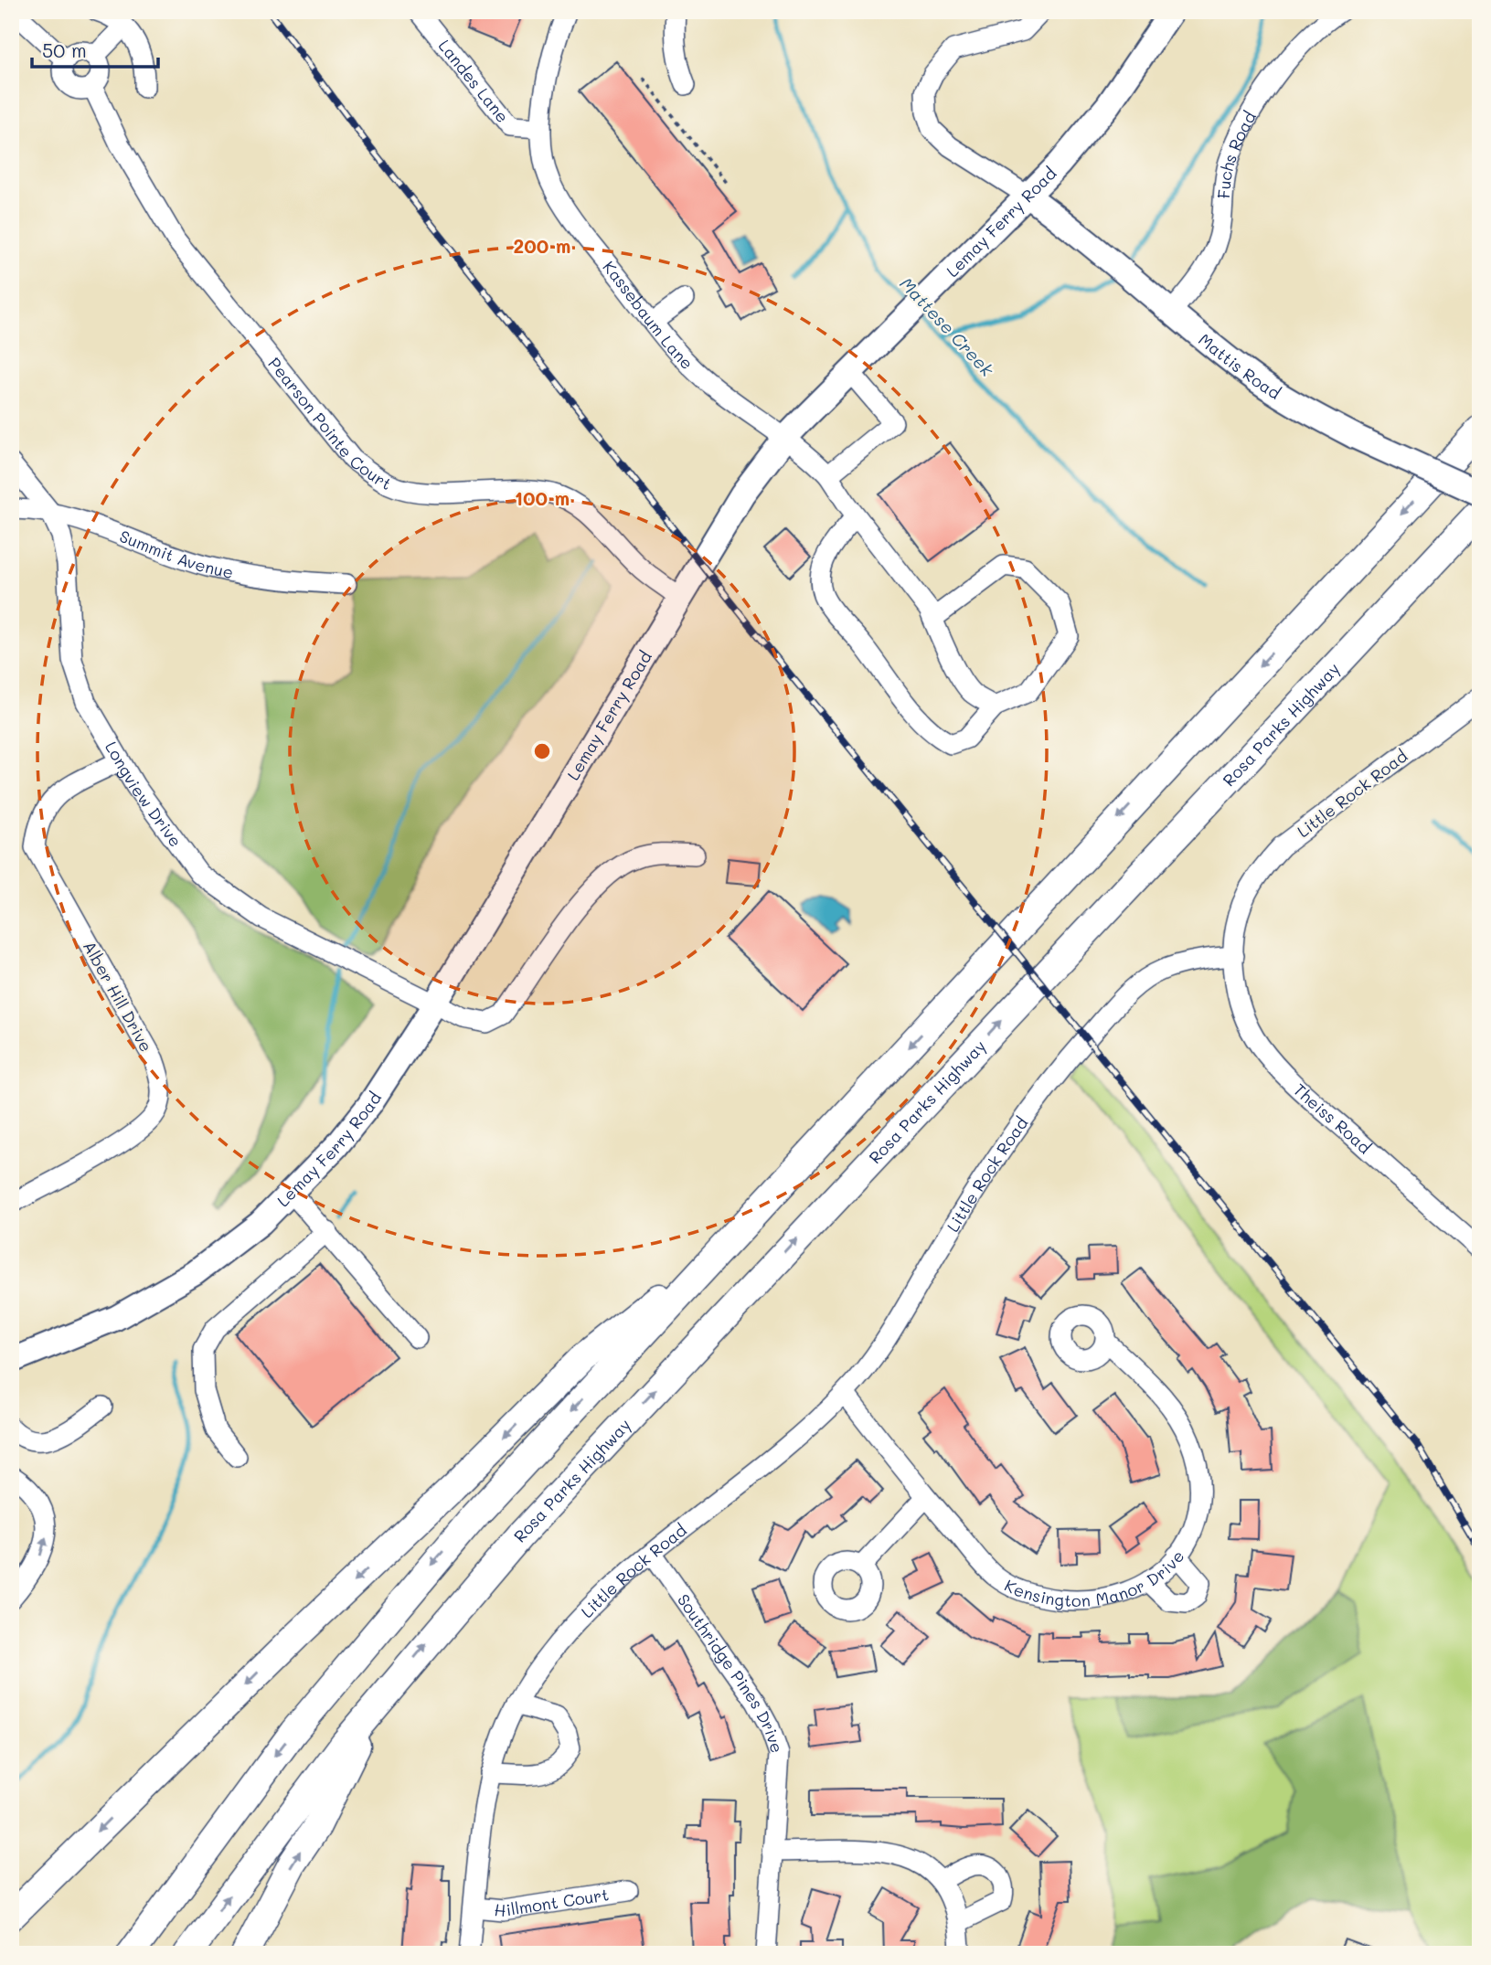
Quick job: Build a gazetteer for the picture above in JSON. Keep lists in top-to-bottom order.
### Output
{
  "streets": {
    "highway": ["Rosa Parks Highway"],
    "main road": ["Lemay Ferry Road", "Mattis Road"],
    "street": [
      "Landes Lane",
      "Fuchs Road",
      "Kassebaum Lane",
      "Pearson Pointe Court",
      "Summit Avenue",
      "Little Rock Road",
      "Longview Drive",
      "Alber Hill Drive",
      "Theiss Road",
      "Kensington Manor Drive",
      "Southridge Pines Drive",
      "Hillmont Court"
    ]
  },
  "crossings": [
    ["Landes Lane", "Kassebaum Lane"],
    ["Fuchs Road", "Mattis Road"],
    ["Lemay Ferry Road", "Kassebaum Lane"],
    ["Lemay Ferry Road", "Mattis Road"],
    ["Lemay Ferry Road", "Pearson Pointe Court"],
    ["Lemay Ferry Road", "Longview Drive"],
    ["Summit Avenue", "Longview Drive"],
    ["Little Rock Road", "Theiss Road"],
    ["Little Rock Road", "Kensington Manor Drive"],
    ["Little Rock Road", "Southridge Pines Drive"],
    ["Little Rock Road", "Hillmont Court"],
    ["Longview Drive", "Alber Hill Drive"]
  ],
  "water": ["Mattese Creek"],
  "scale_bar": "50 m",
  "rings": ["200 m", "100 m"]
}
